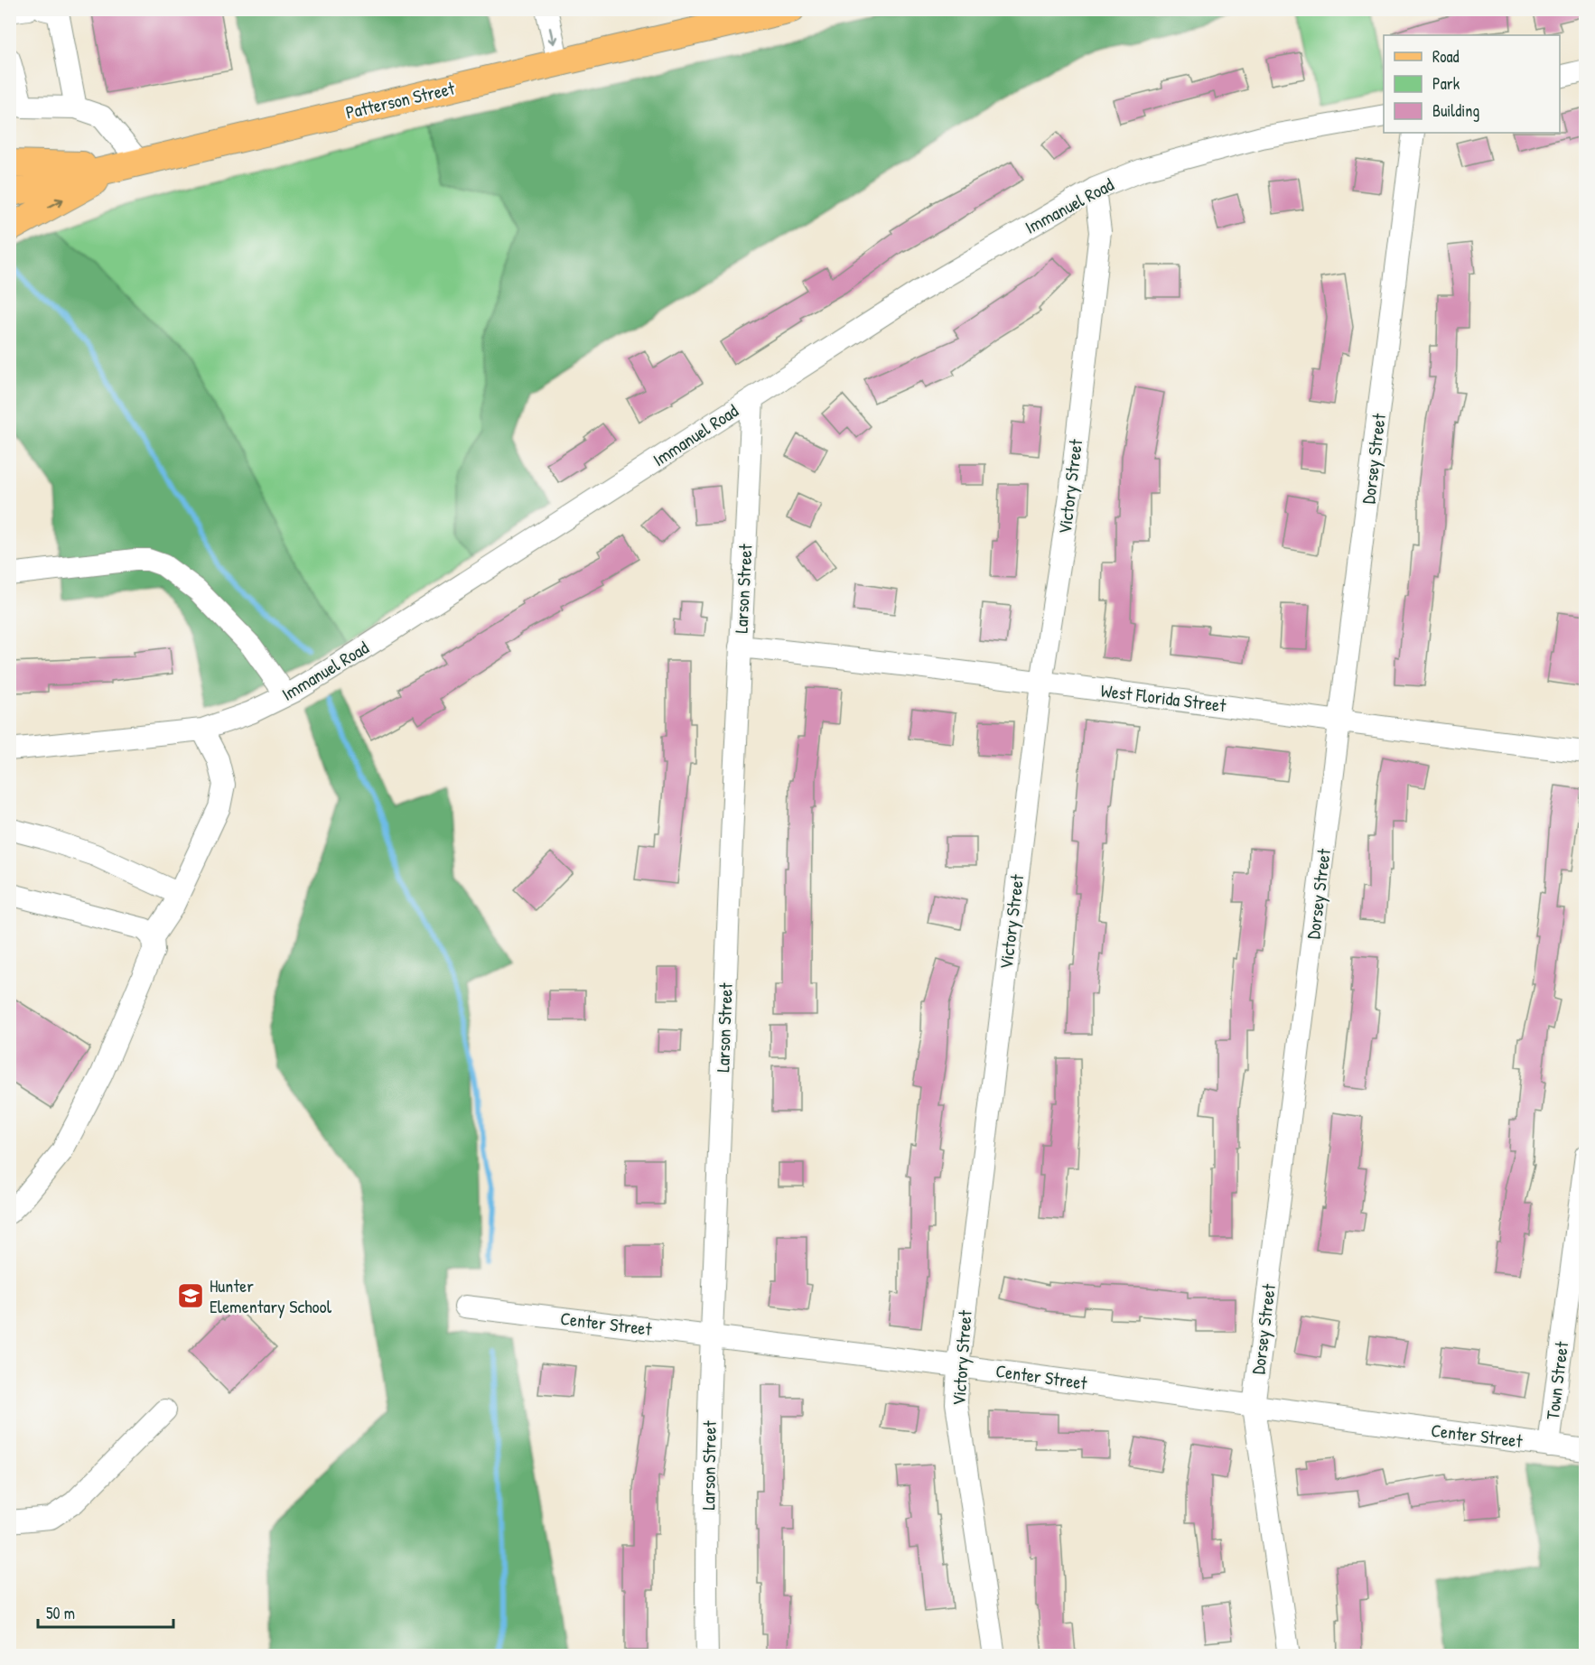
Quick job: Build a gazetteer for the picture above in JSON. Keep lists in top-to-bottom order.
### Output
{
  "streets": {
    "main road": ["Patterson Street"],
    "street": [
      "Immanuel Road",
      "Dorsey Street",
      "Victory Street",
      "Larson Street",
      "West Florida Street",
      "Center Street",
      "Town Street"
    ]
  },
  "crossings": [
    ["Immanuel Road", "Victory Street"],
    ["Immanuel Road", "Larson Street"],
    ["Dorsey Street", "West Florida Street"],
    ["Dorsey Street", "Center Street"],
    ["Victory Street", "West Florida Street"],
    ["Victory Street", "Center Street"],
    ["Larson Street", "West Florida Street"],
    ["Larson Street", "Center Street"],
    ["Center Street", "Town Street"]
  ],
  "places": {
    "school or university": ["Hunter Elementary School"]
  },
  "legend": ["Road", "Park", "Building"],
  "scale_bar": "50 m"
}
